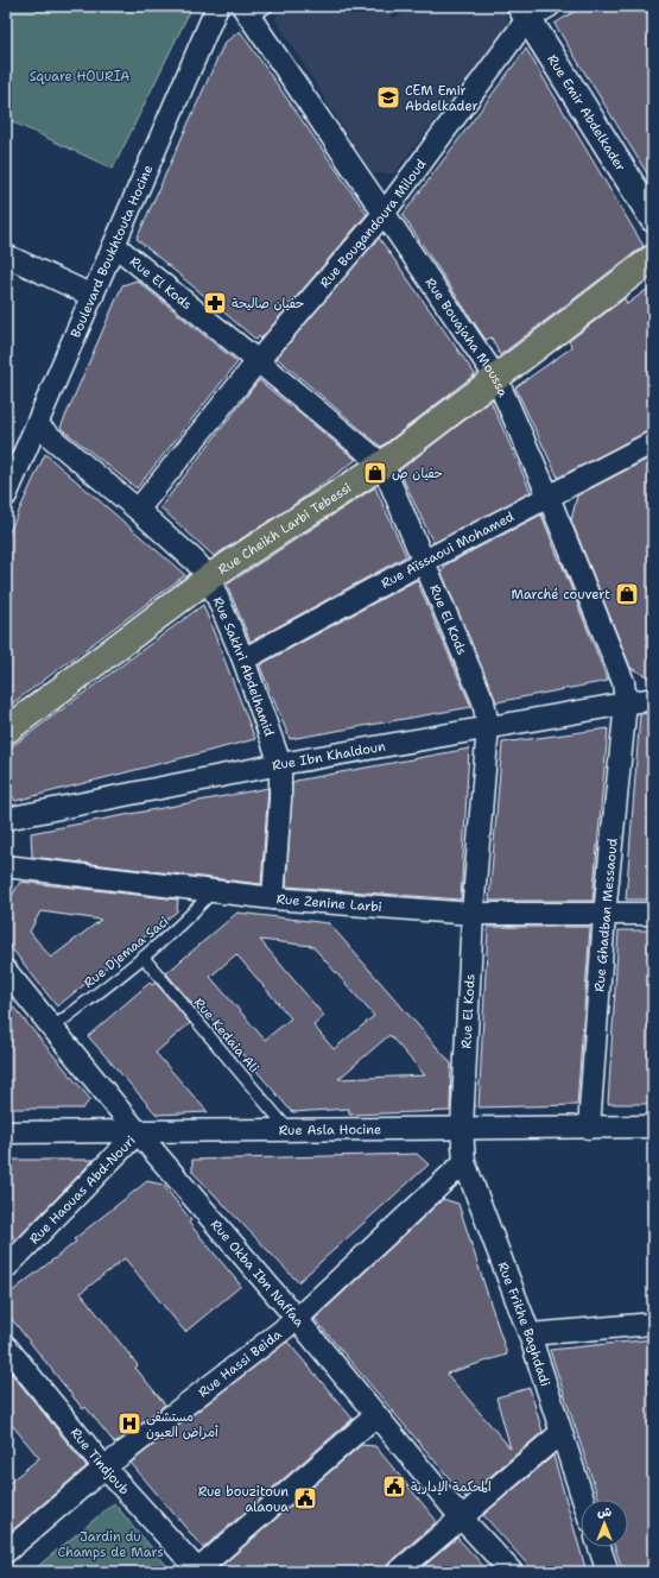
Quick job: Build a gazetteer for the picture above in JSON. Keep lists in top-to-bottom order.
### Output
{
  "streets": {
    "main road": ["Rue Cheikh Larbi Tebessi"],
    "street": [
      "Rue Emir Abdelkader",
      "Rue Bougandoura Miloud",
      "Boulevard Boukhtouta Hocine",
      "Rue El Kods",
      "Rue Bouajaha Moussa",
      "Rue Aïssaoui Mohamed",
      "Rue Sakhri Abdelhamid",
      "Rue Ibn Khaldoun",
      "Rue Zenine Larbi",
      "Rue Ghadban Messaoud",
      "Rue Asla Hocine",
      "Rue Haouas Abd-Nouri",
      "Rue Okba Ibn Naffaa",
      "Rue Frikhe Baghdadi",
      "Rue Hassi Beida",
      "Rue Tindjoub"
    ],
    "lane": ["Rue Djemaa Saci", "Rue Kedaia Ali"]
  },
  "crossings": [
    ["Rue Emir Abdelkader", "Rue Bougandoura Miloud"],
    ["Rue Bougandoura Miloud", "Rue El Kods"],
    ["Rue Bougandoura Miloud", "Rue Bouajaha Moussa"],
    ["Rue Bougandoura Miloud", "Rue Sakhri Abdelhamid"],
    ["Boulevard Boukhtouta Hocine", "Rue El Kods"],
    ["Boulevard Boukhtouta Hocine", "Rue Sakhri Abdelhamid"],
    ["Rue El Kods", "Rue Cheikh Larbi Tebessi"],
    ["Rue El Kods", "Rue Aïssaoui Mohamed"],
    ["Rue El Kods", "Rue Ibn Khaldoun"],
    ["Rue El Kods", "Rue Zenine Larbi"],
    ["Rue El Kods", "Rue Asla Hocine"],
    ["Rue El Kods", "Rue Frikhe Baghdadi"],
    ["Rue Bouajaha Moussa", "Rue Cheikh Larbi Tebessi"],
    ["Rue Bouajaha Moussa", "Rue Aïssaoui Mohamed"],
    ["Rue Bouajaha Moussa", "Rue Ibn Khaldoun"],
    ["Rue Bouajaha Moussa", "Rue Ghadban Messaoud"],
    ["Rue Cheikh Larbi Tebessi", "Rue Sakhri Abdelhamid"],
    ["Rue Aïssaoui Mohamed", "Rue Sakhri Abdelhamid"],
    ["Rue Sakhri Abdelhamid", "Rue Ibn Khaldoun"],
    ["Rue Sakhri Abdelhamid", "Rue Zenine Larbi"],
    ["Rue Ibn Khaldoun", "Rue Ghadban Messaoud"],
    ["Rue Zenine Larbi", "Rue Ghadban Messaoud"],
    ["Rue Zenine Larbi", "Rue Djemaa Saci"],
    ["Rue Ghadban Messaoud", "Rue Asla Hocine"],
    ["Rue Djemaa Saci", "Rue Kedaia Ali"],
    ["Rue Djemaa Saci", "Rue Okba Ibn Naffaa"],
    ["Rue Kedaia Ali", "Rue Asla Hocine"],
    ["Rue Asla Hocine", "Rue Haouas Abd-Nouri"],
    ["Rue Asla Hocine", "Rue Okba Ibn Naffaa"],
    ["Rue Asla Hocine", "Rue Frikhe Baghdadi"],
    ["Rue Haouas Abd-Nouri", "Rue Okba Ibn Naffaa"],
    ["Rue Okba Ibn Naffaa", "Rue Hassi Beida"],
    ["Rue Frikhe Baghdadi", "Rue Hassi Beida"],
    ["Rue Hassi Beida", "Rue Tindjoub"]
  ],
  "parks": ["Square HOURIA", "Jardin du Champs de Mars"],
  "places": {
    "school or university": ["CEM Emir Abdelkader"],
    "pharmacy": ["حفيان صاليحة"],
    "shop": ["حفيان ص", "Marché couvert"],
    "hospital": ["مستشفى أمراض العيون"],
    "public building": ["المحكمة الإدارية", "Rue bouzitoun alaoua"]
  },
  "north": "top"
}
